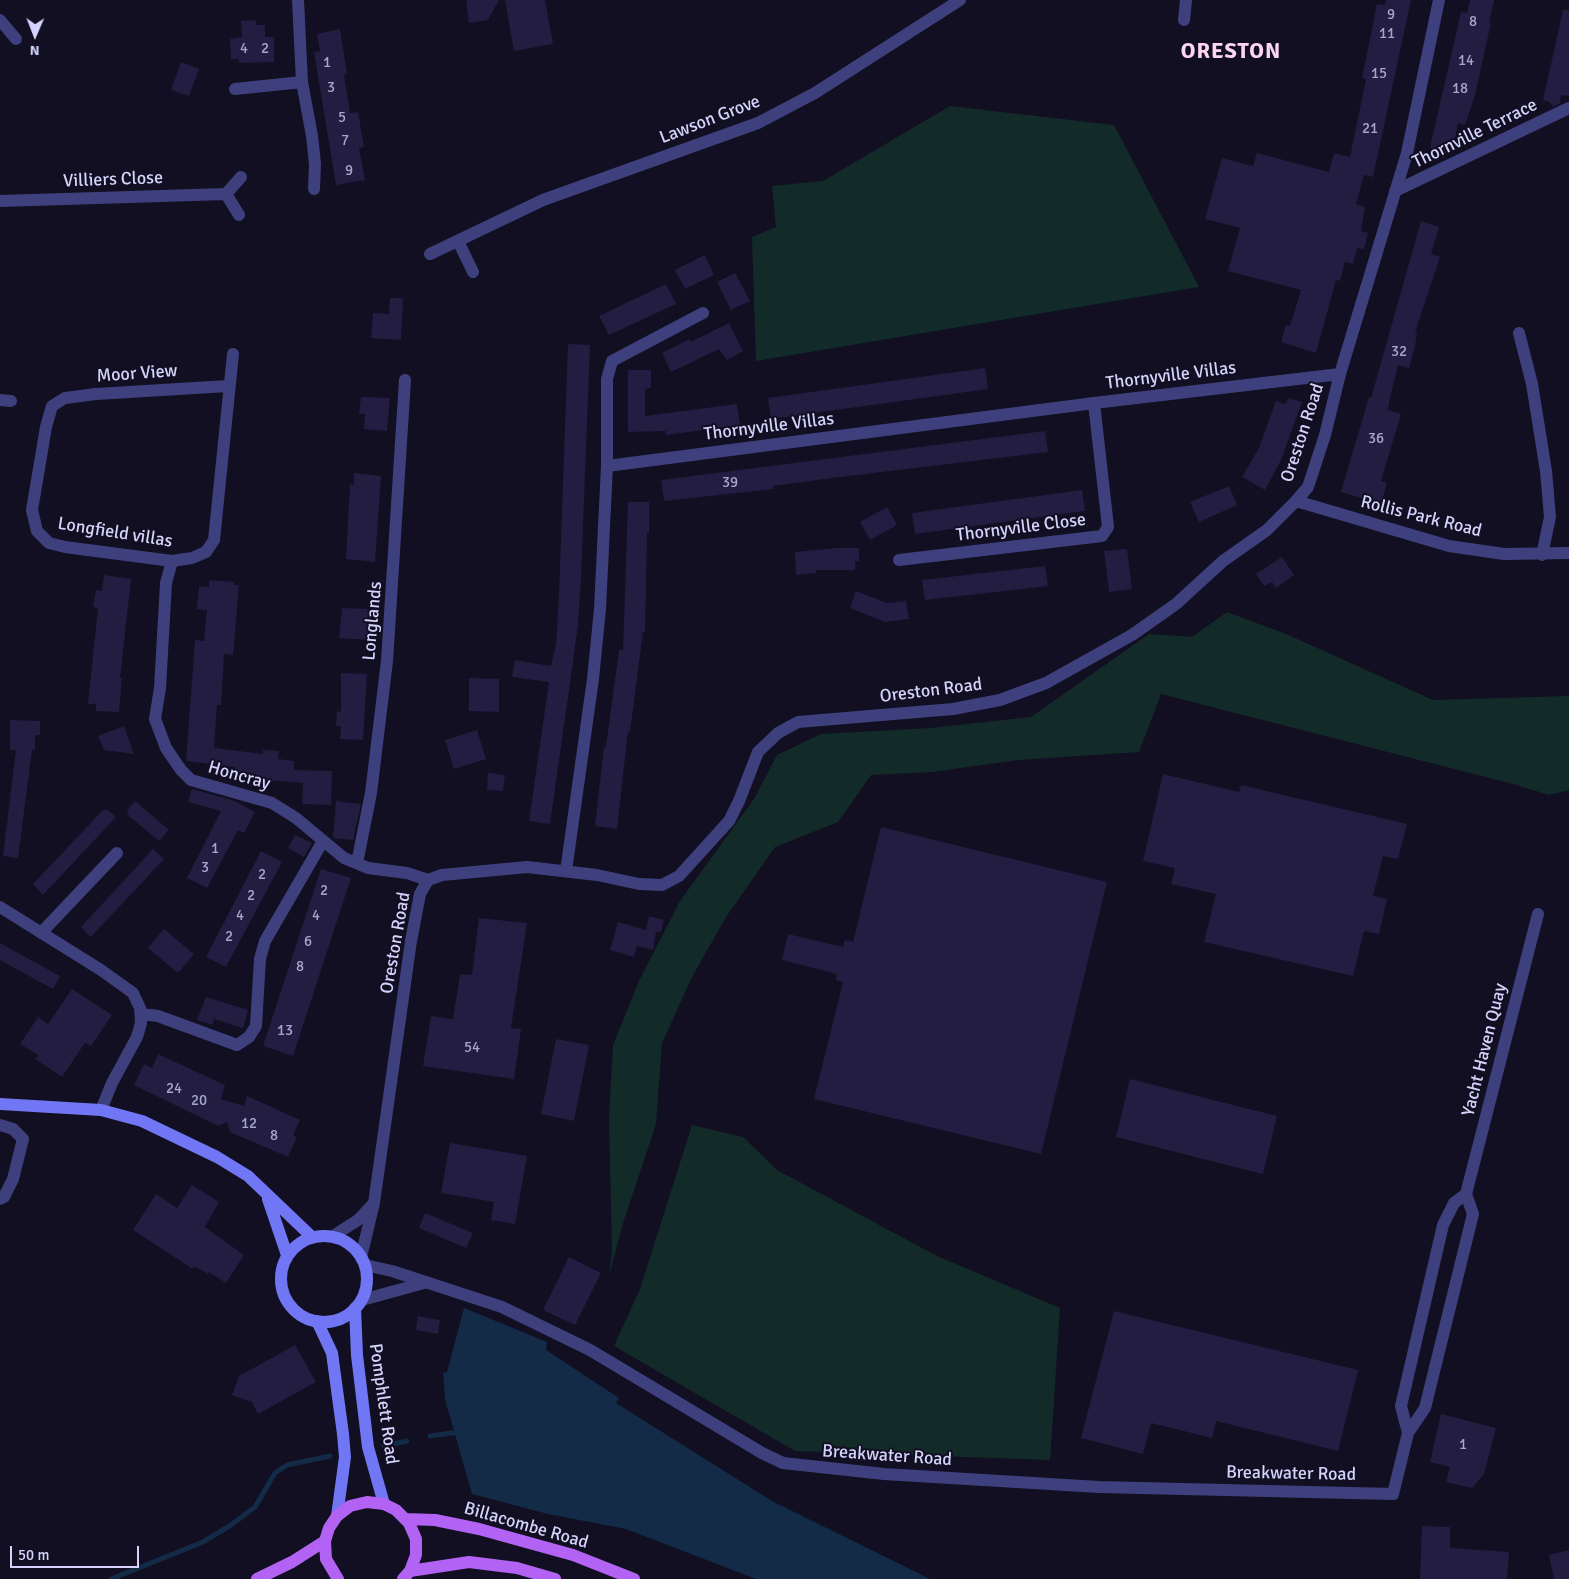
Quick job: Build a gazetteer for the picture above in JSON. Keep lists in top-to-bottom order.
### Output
{
  "streets": {
    "main road": ["Billacombe Road"],
    "street": [
      "Lawson Grove",
      "Thornville Terrace",
      "Villiers Close",
      "Moor View",
      "Thornyville Villas",
      "Oreston Road",
      "Rollis Park Road",
      "Thornyville Close",
      "Longfield villas",
      "Longlands",
      "Honcray",
      "Yacht Haven Quay",
      "Pomphlett Road",
      "Breakwater Road"
    ]
  },
  "crossings": [
    ["Thornville Terrace", "Oreston Road"],
    ["Moor View", "Longfield villas"],
    ["Thornyville Villas", "Oreston Road"],
    ["Thornyville Villas", "Thornyville Close"],
    ["Oreston Road", "Rollis Park Road"],
    ["Oreston Road", "Honcray"],
    ["Oreston Road", "Pomphlett Road"],
    ["Oreston Road", "Breakwater Road"],
    ["Longfield villas", "Honcray"],
    ["Longlands", "Honcray"],
    ["Yacht Haven Quay", "Breakwater Road"],
    ["Pomphlett Road", "Breakwater Road"]
  ],
  "districts": ["ORESTON"],
  "house_numbers": [
    "9",
    "8",
    "11",
    "4",
    "2",
    "14",
    "1",
    "15",
    "3",
    "18",
    "5",
    "21",
    "7",
    "9",
    "32",
    "36",
    "39",
    "1",
    "3",
    "2",
    "2",
    "2",
    "4",
    "4",
    "2",
    "6",
    "8",
    "13",
    "54",
    "24",
    "20",
    "12",
    "8",
    "1"
  ],
  "scale_bar": "50 m",
  "north": "bottom"
}
